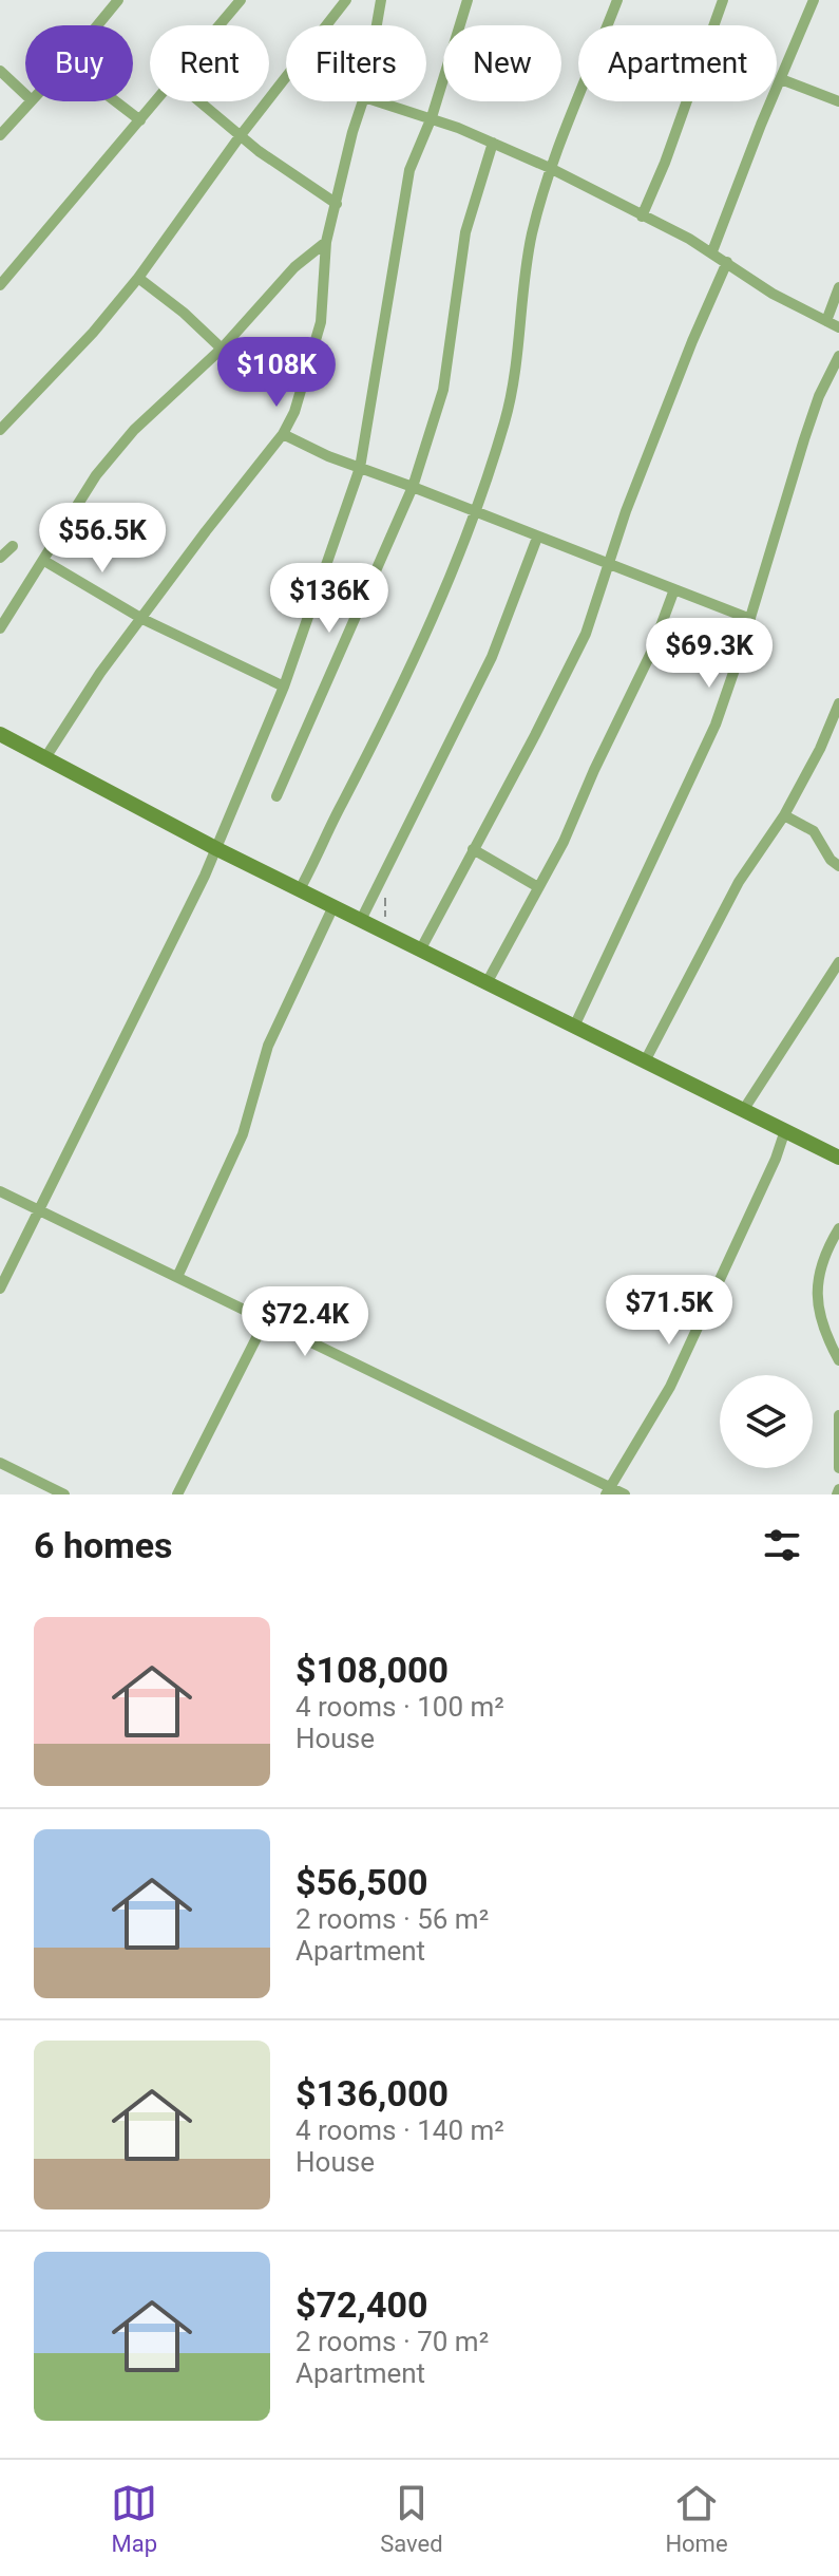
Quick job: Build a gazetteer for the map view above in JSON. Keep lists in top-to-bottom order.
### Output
{
  "page": {
    "chip": [
      "Buy",
      "Rent",
      "Filters",
      "New",
      "Apartment"
    ],
    "price": [
      "$108K",
      "$56.5K",
      "$136K",
      "$69.3K",
      "$71.5K",
      "$72.4K"
    ],
    "heading": "6 homes",
    "list": [
      {
        "name": "$108,000",
        "note": "4 rooms · 100 m² · House"
      },
      {
        "name": "$56,500",
        "note": "2 rooms · 56 m² · Apartment"
      },
      {
        "name": "$136,000",
        "note": "4 rooms · 140 m² · House"
      },
      {
        "name": "$72,400",
        "note": "2 rooms · 70 m² · Apartment"
      }
    ],
    "tabs": ["Map", "Saved", "Home"]
  }
}
